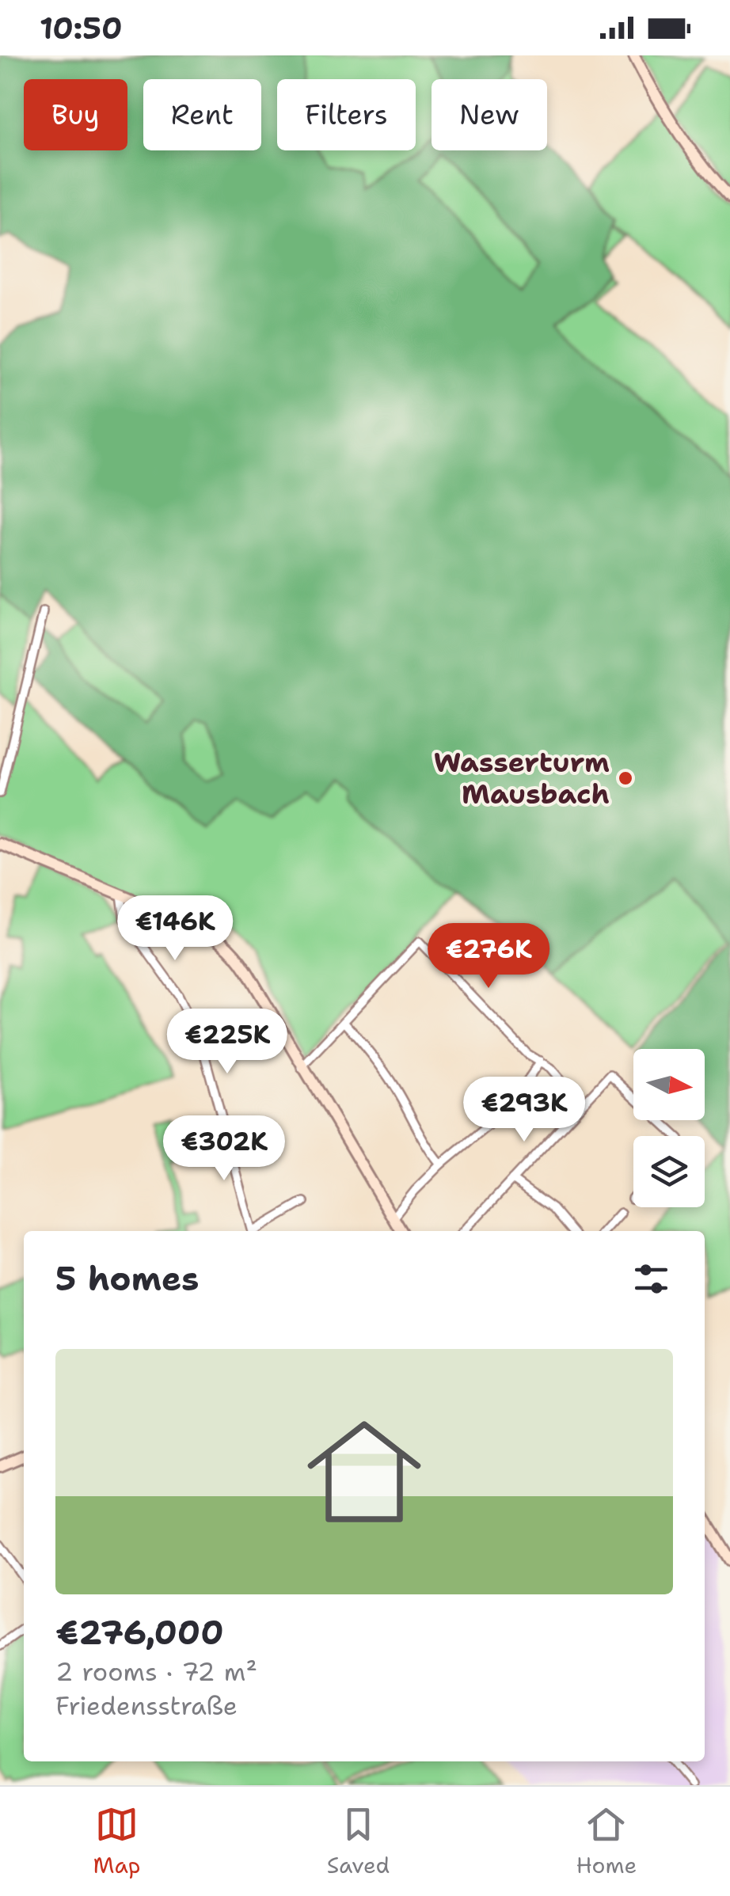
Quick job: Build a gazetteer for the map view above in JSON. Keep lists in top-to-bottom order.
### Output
{
  "places": ["Wasserturm Mausbach"],
  "north": "right",
  "page": {
    "status": "10:50",
    "chip": [
      "Buy",
      "Rent",
      "Filters",
      "New"
    ],
    "price": [
      "€146K",
      "€276K",
      "€225K",
      "€293K",
      "€302K"
    ],
    "heading": "5 homes",
    "list": [
      {
        "name": "€276,000",
        "note": "2 rooms · 72 m² · Friedensstraße"
      }
    ],
    "tabs": ["Map", "Saved", "Home"]
  }
}
